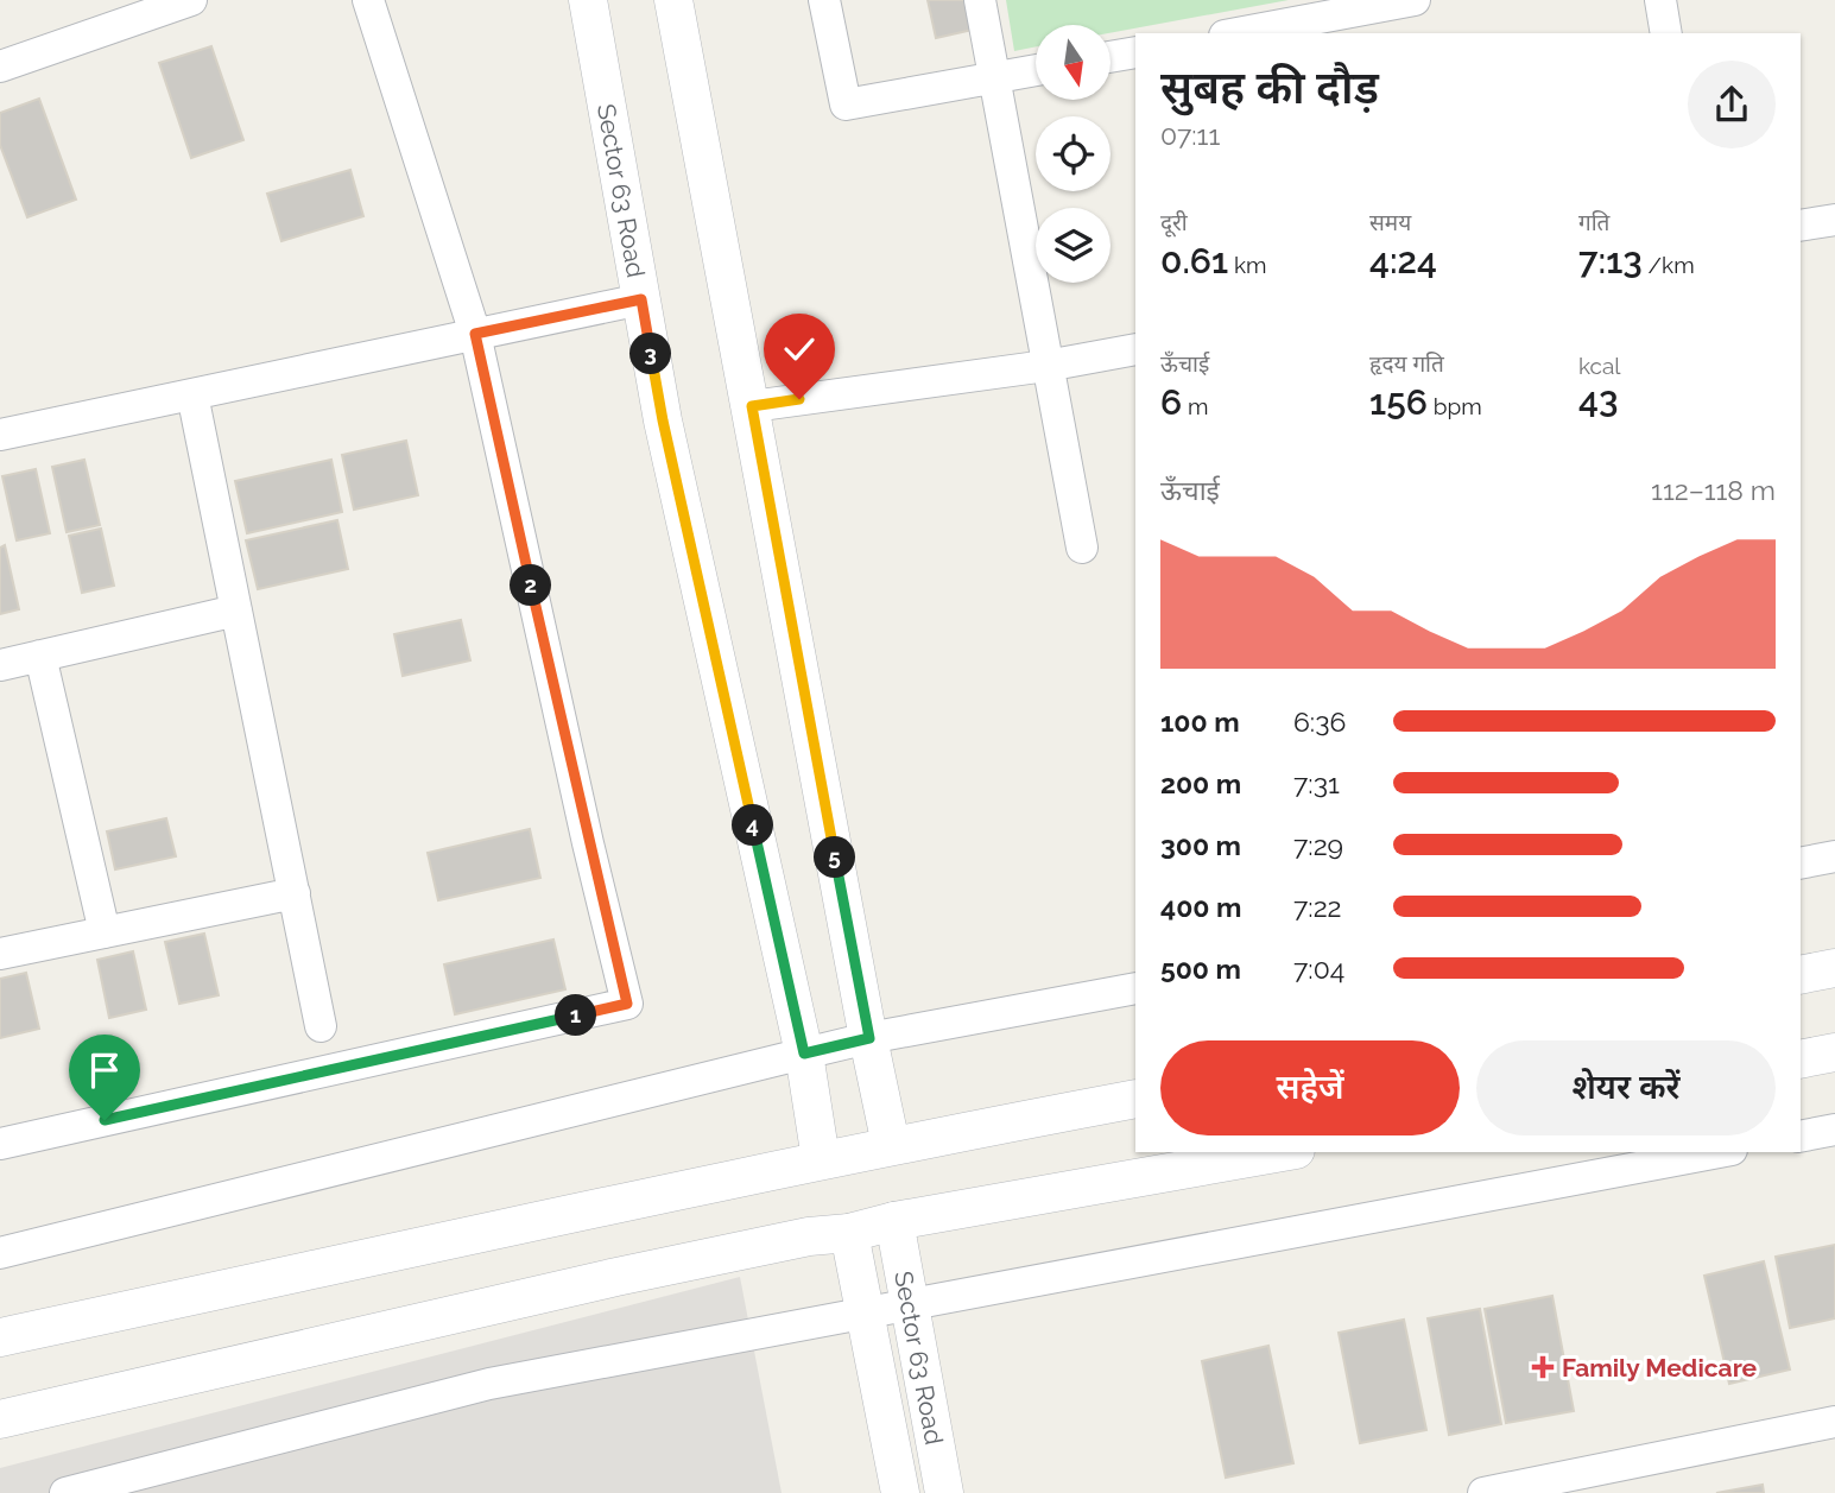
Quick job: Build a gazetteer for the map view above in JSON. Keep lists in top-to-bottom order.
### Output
{
  "streets": {
    "street": ["Sector 63 Road"]
  },
  "places": {
    "health": ["Family Medicare"]
  },
  "north": "bottom",
  "page": {
    "heading": ["सुबह की दौड़", "07:11"],
    "stats": [
      ["दूरी", "0.61 km"],
      ["समय", "4:24"],
      ["गति", "7:13 /km"],
      ["ऊँचाई", "6 m"],
      ["हृदय गति", "156 bpm"],
      ["kcal", "43"]
    ],
    "pins": [
      "3",
      "2",
      "4",
      "5",
      "1"
    ],
    "chart": ["ऊँचाई", "112–118 m"],
    "list": [
      {
        "name": "100 m",
        "note": "6:36"
      },
      {
        "name": "200 m",
        "note": "7:31"
      },
      {
        "name": "300 m",
        "note": "7:29"
      },
      {
        "name": "400 m",
        "note": "7:22"
      },
      {
        "name": "500 m",
        "note": "7:04"
      }
    ],
    "buttons": ["सहेजें", "शेयर करें"]
  }
}
